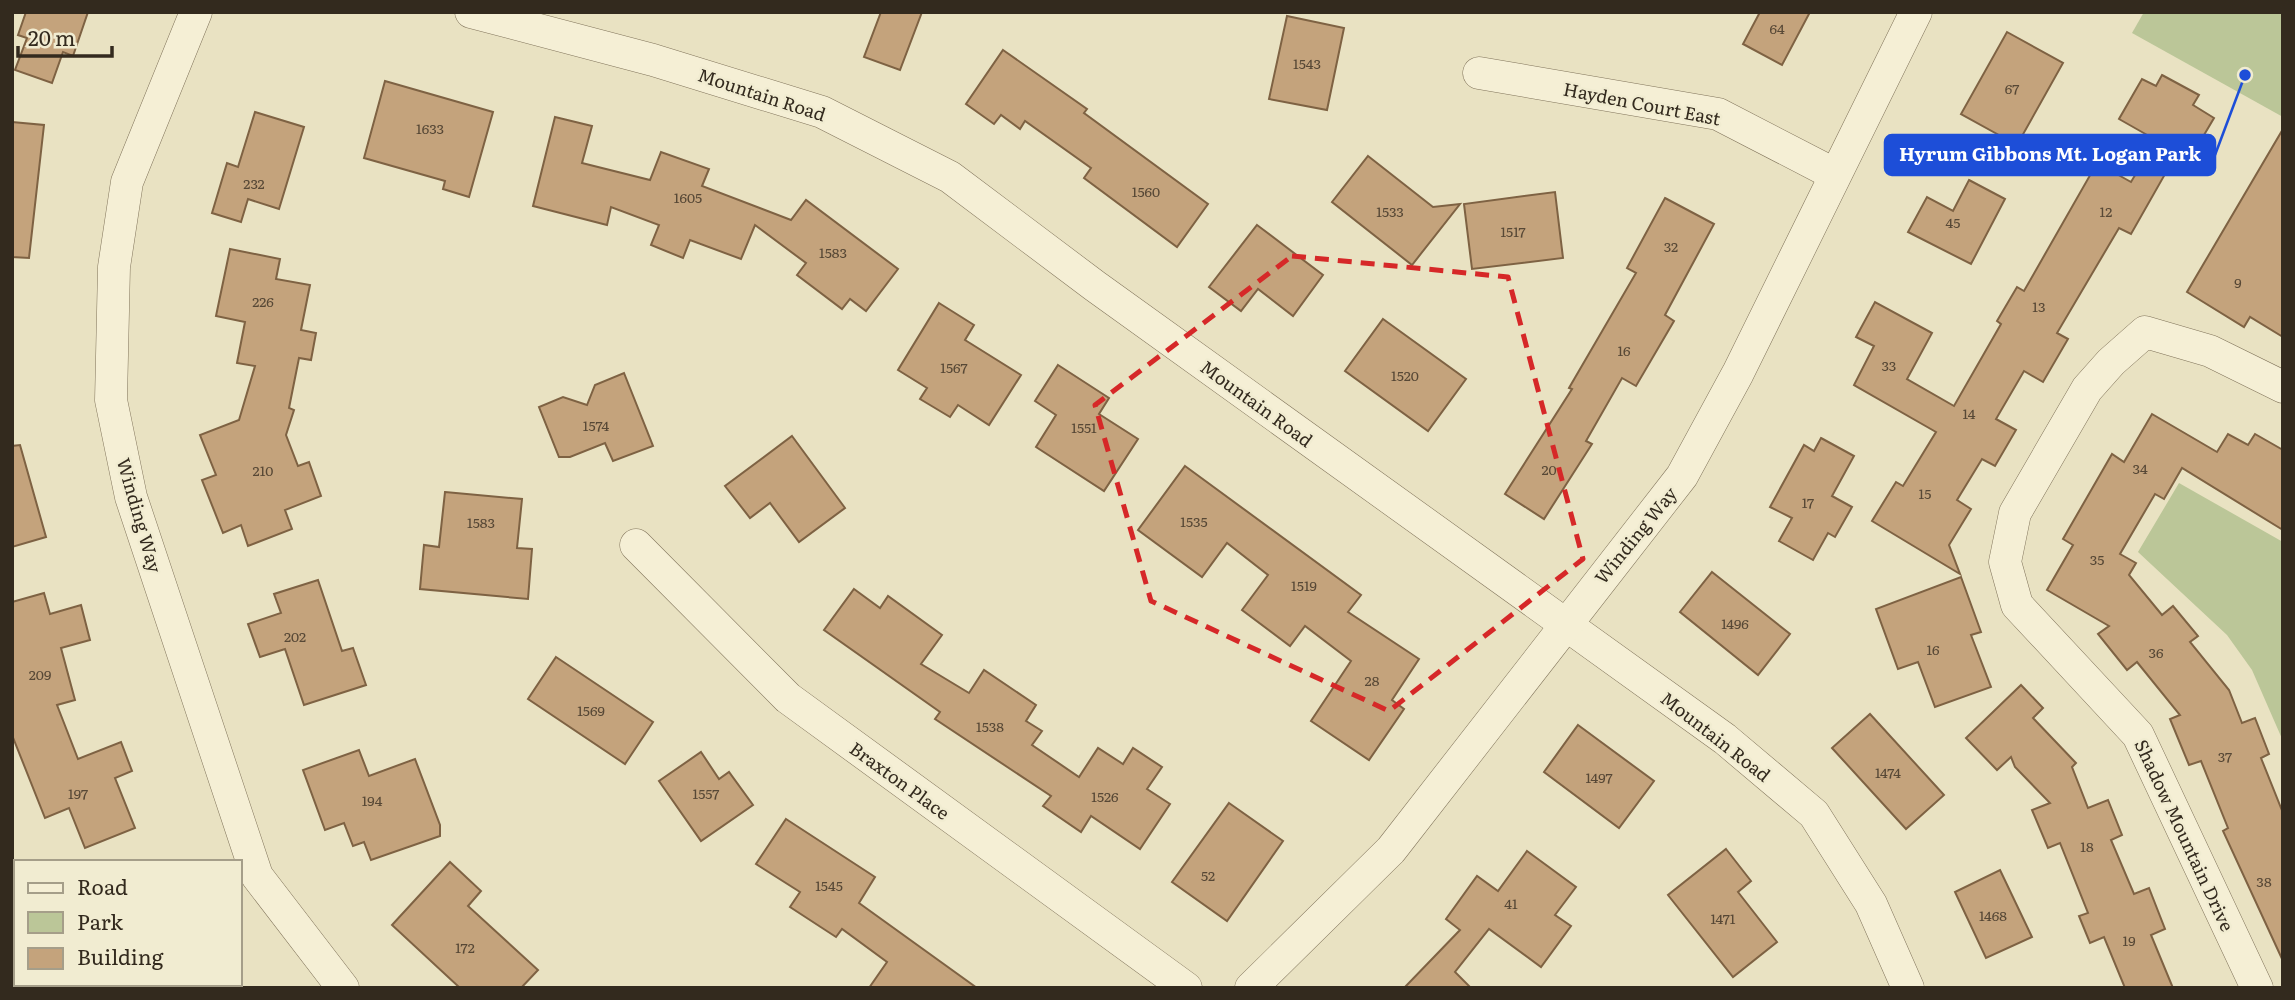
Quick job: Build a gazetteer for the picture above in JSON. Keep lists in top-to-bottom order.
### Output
{
  "streets": {
    "street": [
      "Mountain Road",
      "Hayden Court East",
      "Winding Way",
      "Braxton Place",
      "Shadow Mountain Drive"
    ]
  },
  "crossings": [
    ["Mountain Road", "Winding Way"],
    ["Hayden Court East", "Winding Way"]
  ],
  "places": ["Hyrum Gibbons Mt. Logan Park"],
  "house_numbers": [
    "64",
    "1543",
    "67",
    "1633",
    "232",
    "1560",
    "1605",
    "1533",
    "12",
    "45",
    "1517",
    "32",
    "1583",
    "9",
    "226",
    "13",
    "16",
    "33",
    "1567",
    "1520",
    "14",
    "1574",
    "1551",
    "34",
    "20",
    "210",
    "15",
    "17",
    "1535",
    "1583",
    "35",
    "1519",
    "1496",
    "202",
    "16",
    "36",
    "209",
    "28",
    "1569",
    "1538",
    "37",
    "1474",
    "1497",
    "197",
    "1557",
    "1526",
    "194",
    "18",
    "52",
    "38",
    "1545",
    "41",
    "1468",
    "1471",
    "19",
    "172"
  ],
  "legend": ["Road", "Park", "Building"],
  "scale_bar": "20 m"
}
